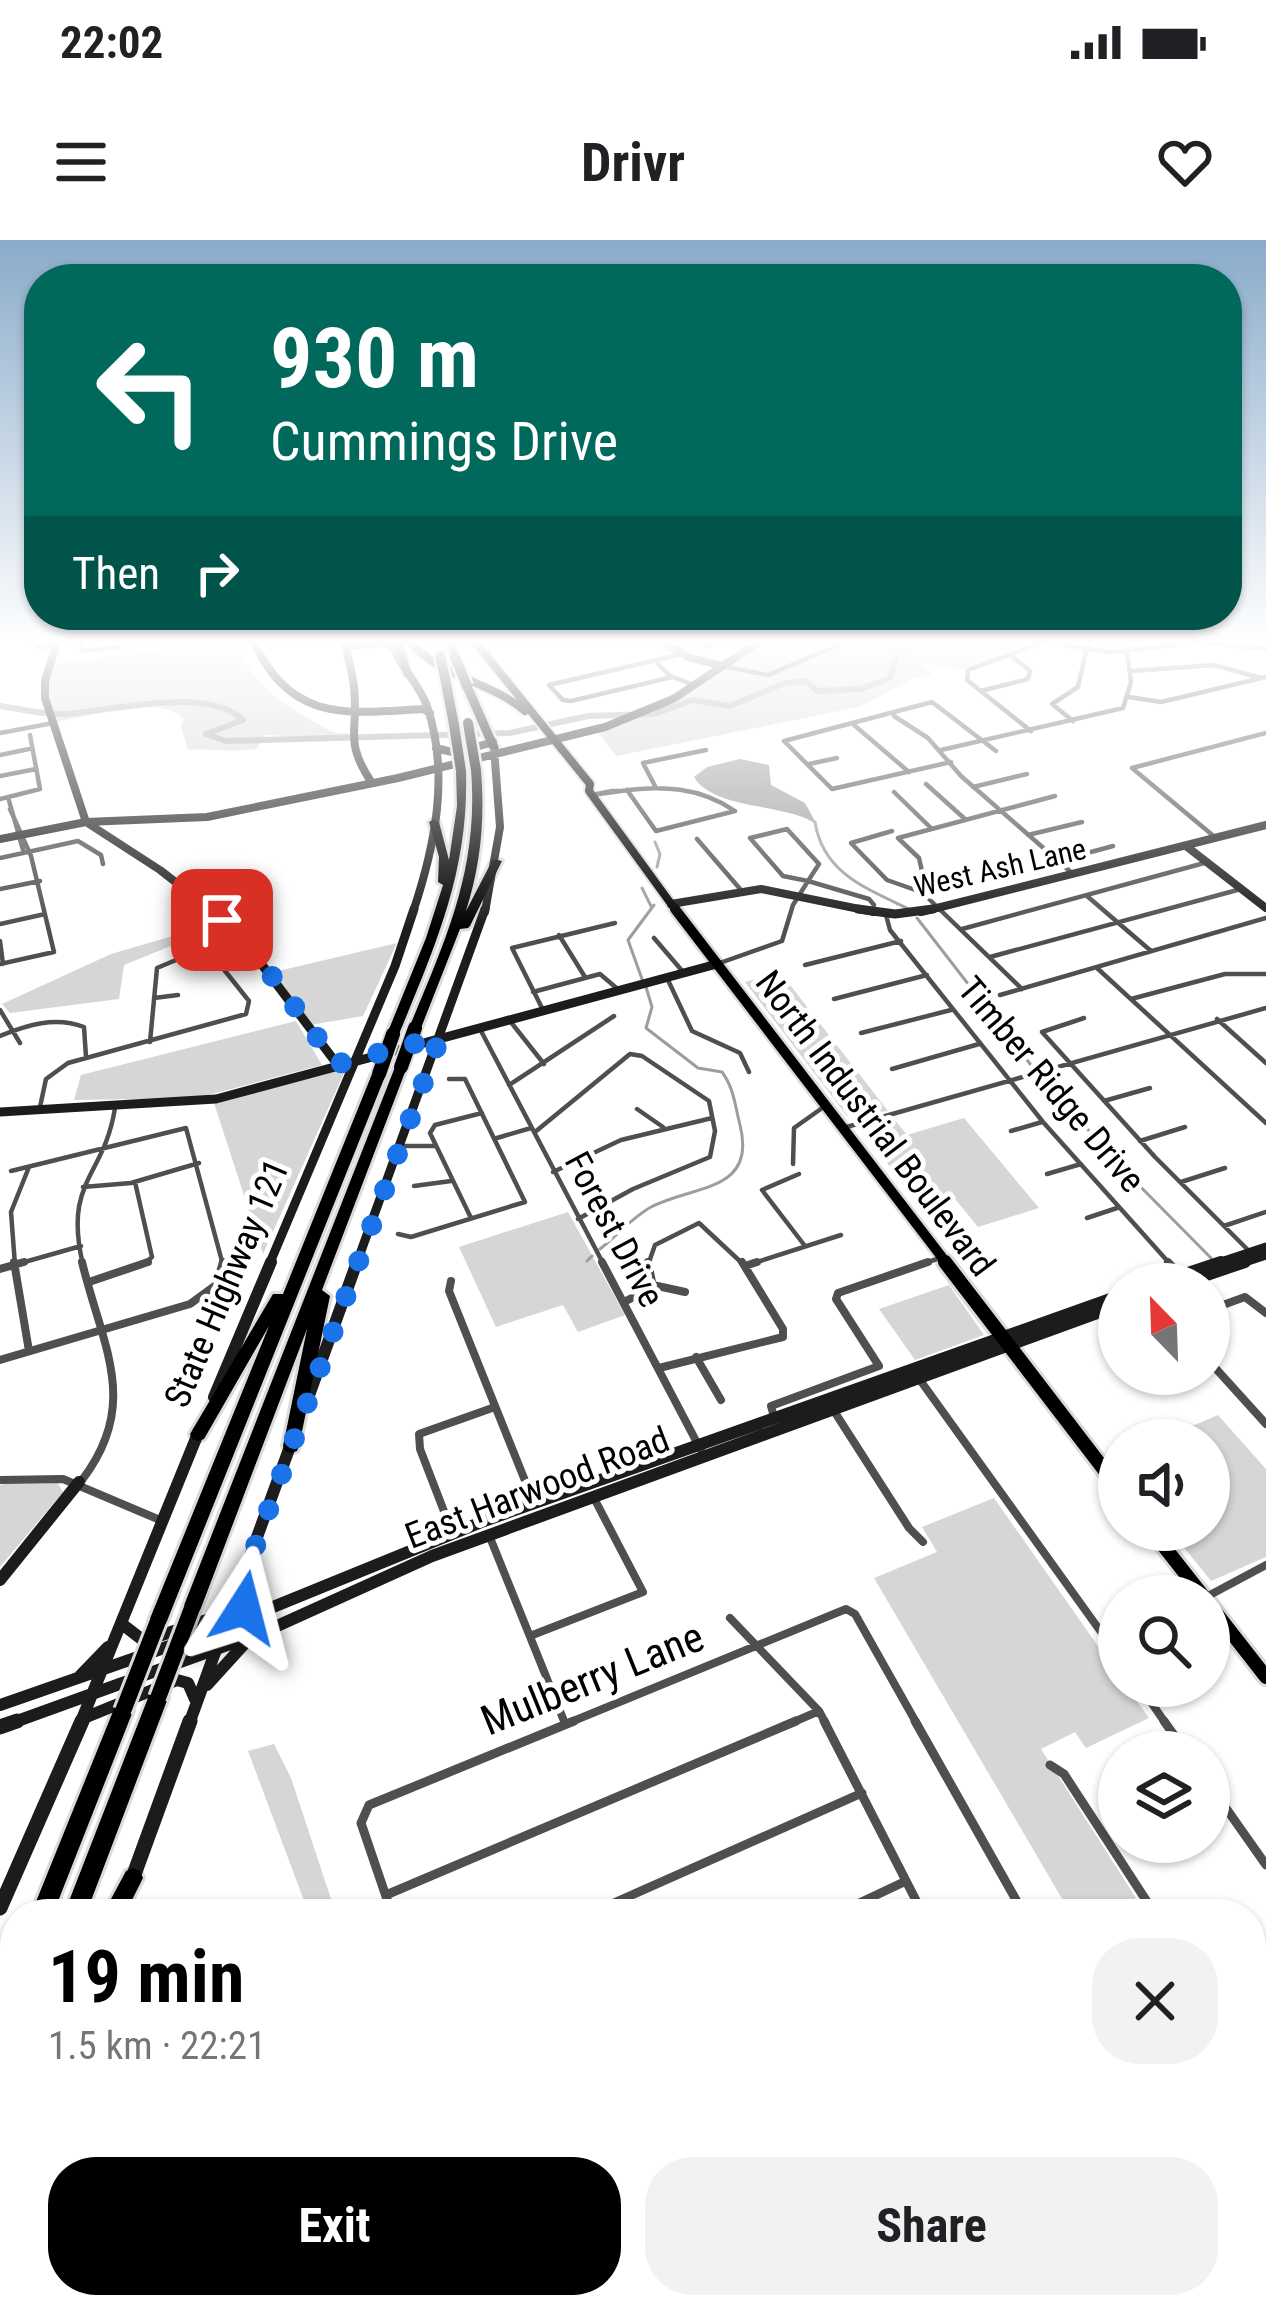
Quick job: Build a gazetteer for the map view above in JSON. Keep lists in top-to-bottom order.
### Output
{
  "streets": {
    "main road": [
      "West Ash Lane",
      "North Industrial Boulevard",
      "State Highway 121",
      "East Harwood Road"
    ],
    "street": ["Timber Ridge Drive", "Forest Drive", "Mulberry Lane"]
  },
  "crossings": [
    ["West Ash Lane", "Timber Ridge Drive"],
    ["West Ash Lane", "North Industrial Boulevard"],
    ["North Industrial Boulevard", "East Harwood Road"],
    ["Forest Drive", "East Harwood Road"],
    ["State Highway 121", "East Harwood Road"]
  ],
  "north": "top left",
  "page": {
    "status": "22:02",
    "header": "Drivr",
    "turn": ["930 m", "Cummings Drive"],
    "then": "Then",
    "heading": ["19 min", "1.5 km · 22:21"],
    "buttons": ["Exit", "Share"]
  }
}
